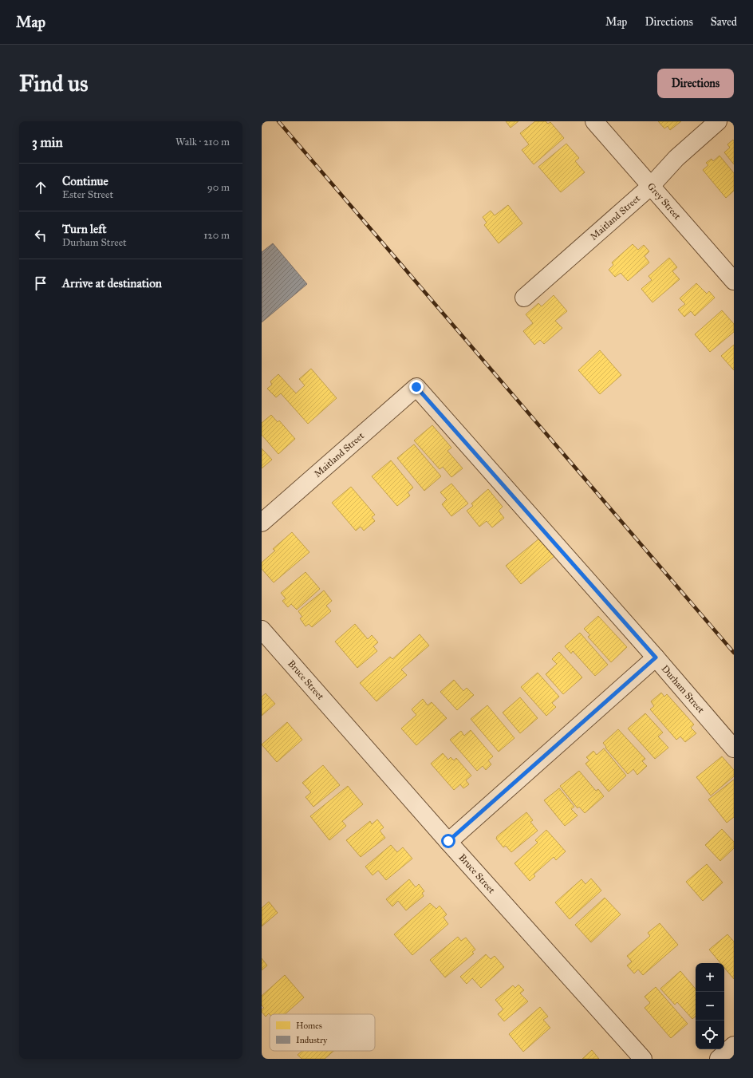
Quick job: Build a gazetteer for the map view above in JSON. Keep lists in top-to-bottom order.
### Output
{
  "streets": {
    "street": [
      "Grey Street",
      "Maitland Street",
      "Bruce Street",
      "Durham Street"
    ]
  },
  "crossings": [
    ["Grey Street", "Maitland Street"],
    ["Maitland Street", "Durham Street"]
  ],
  "legend": ["Homes", "Industry"],
  "page": {
    "header": "Map",
    "nav": ["Map", "Directions", "Saved"],
    "buttons": "Directions",
    "title": "Find us",
    "heading": ["3 min", "Walk · 210 m"],
    "list": [
      ["Continue", "Ester Street", "90 m"],
      ["Turn left", "Durham Street", "120 m"],
      "Arrive at destination"
    ],
    "map_buttons": ["+", "−"]
  }
}
